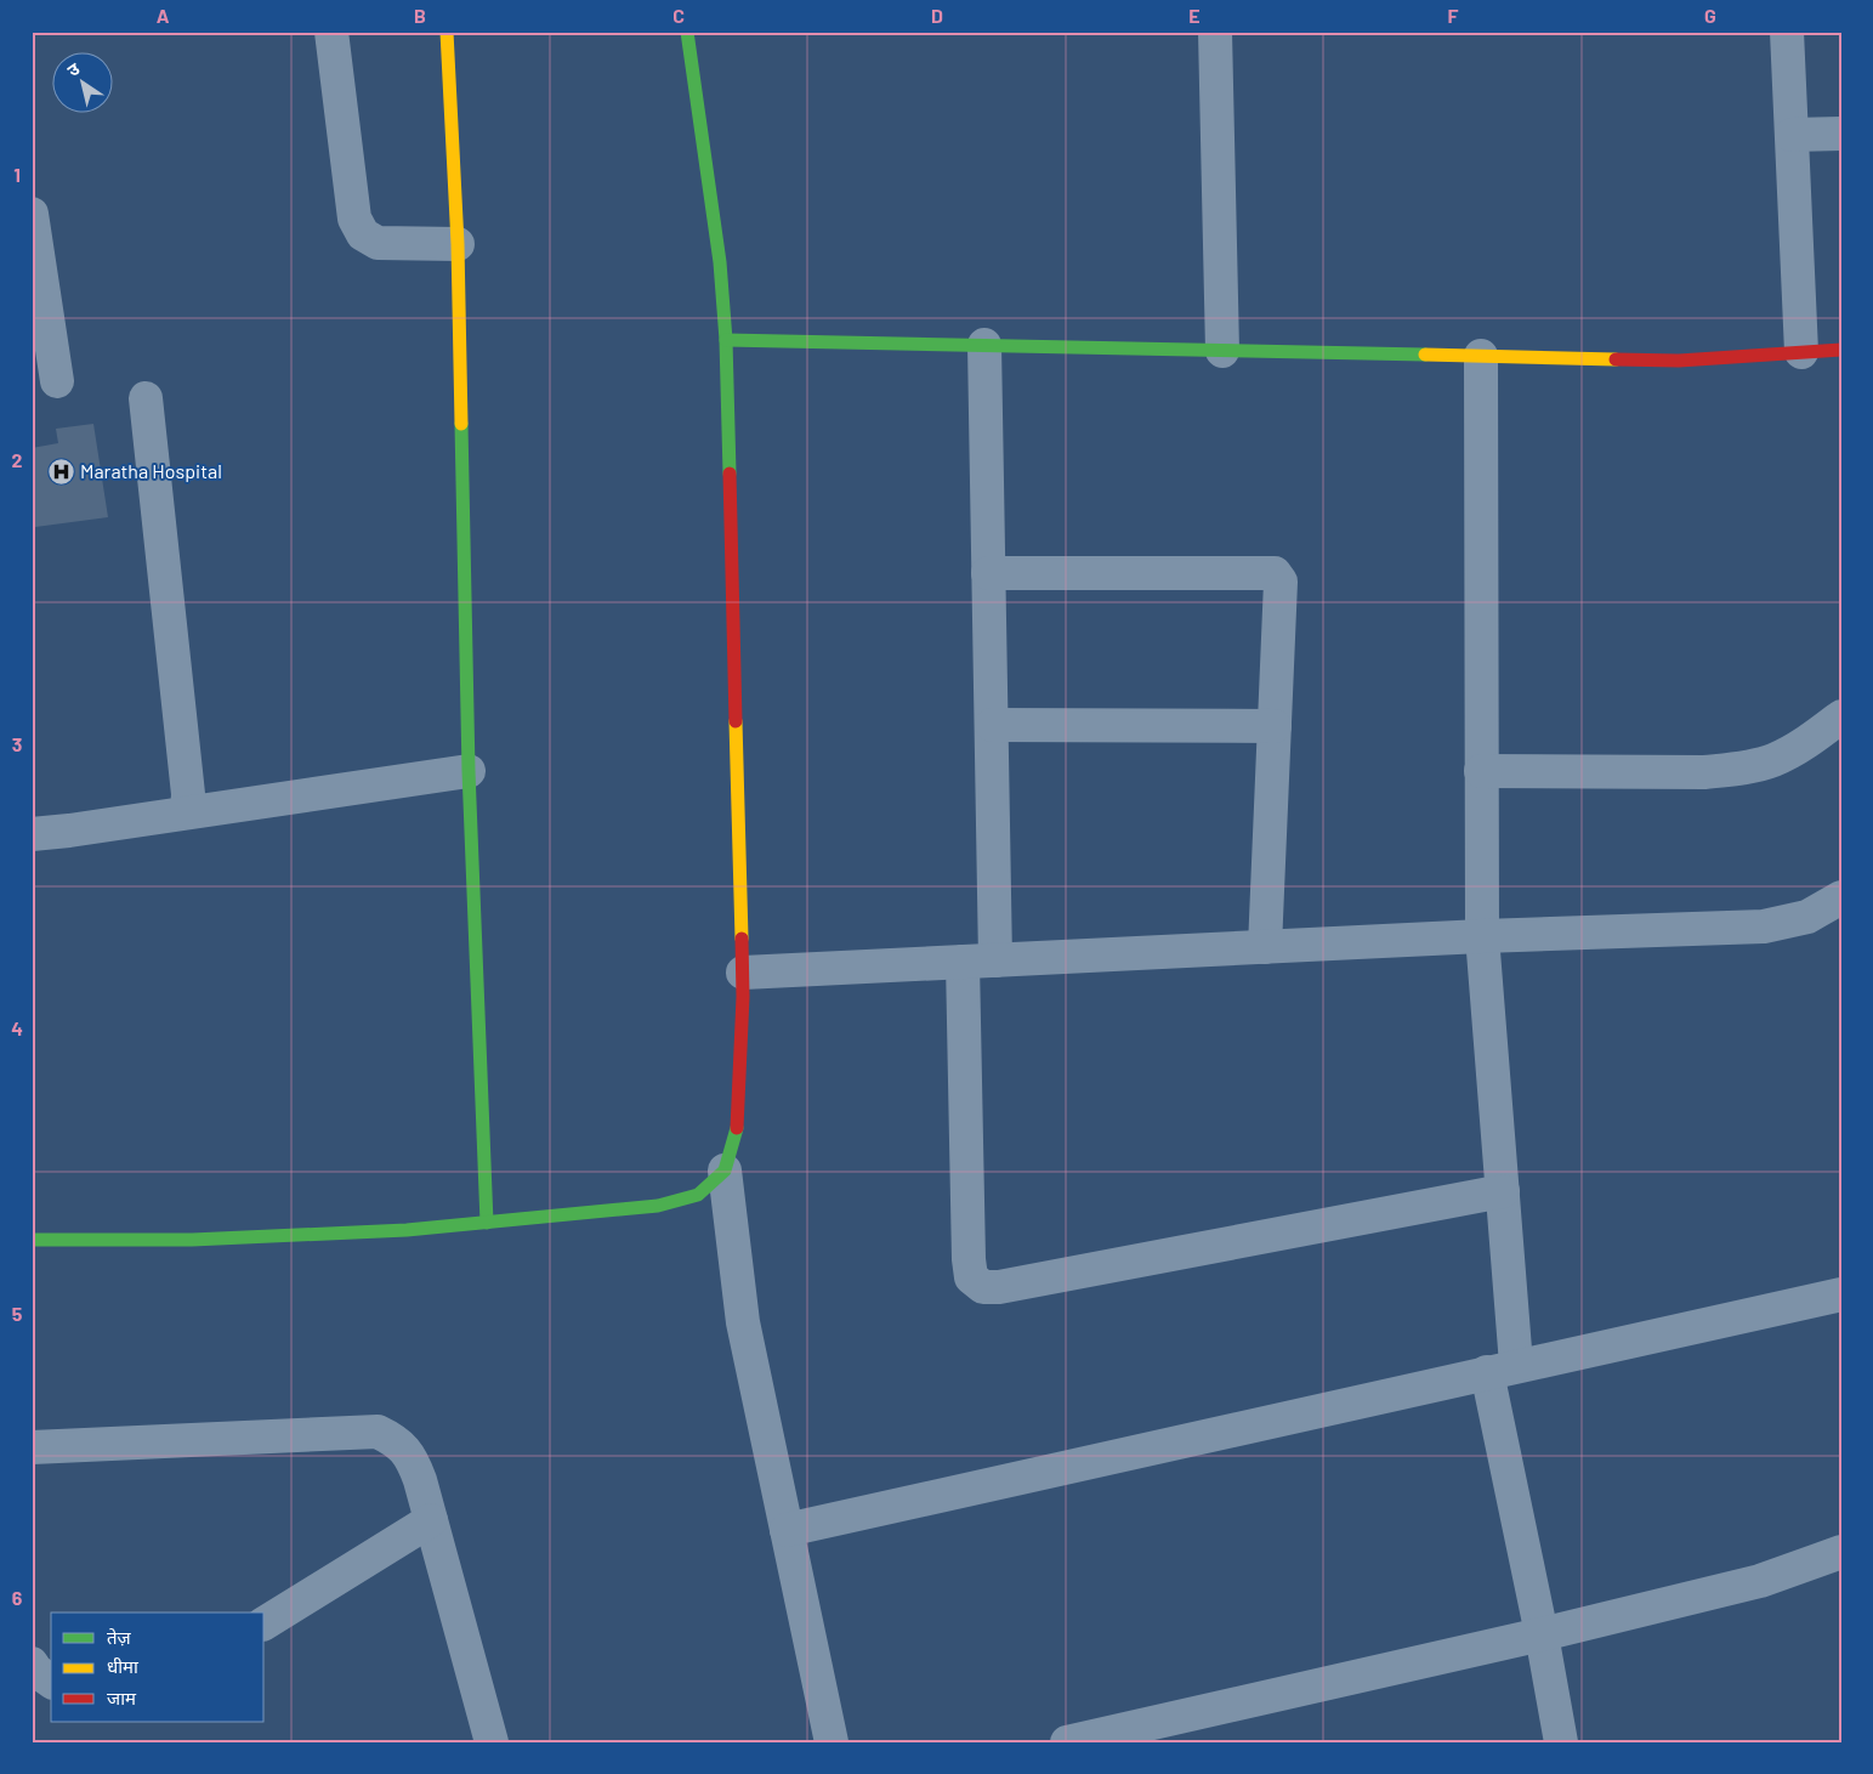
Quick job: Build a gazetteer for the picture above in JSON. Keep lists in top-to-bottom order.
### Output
{
  "places": {
    "hospital": ["Maratha Hospital"]
  },
  "legend": ["तेज़", "धीमा", "जाम"],
  "north": "top left",
  "grid": {
    "columns": [
      "A",
      "B",
      "C",
      "D",
      "E",
      "F",
      "G"
    ],
    "rows": [
      "1",
      "2",
      "3",
      "4",
      "5",
      "6"
    ]
  }
}
